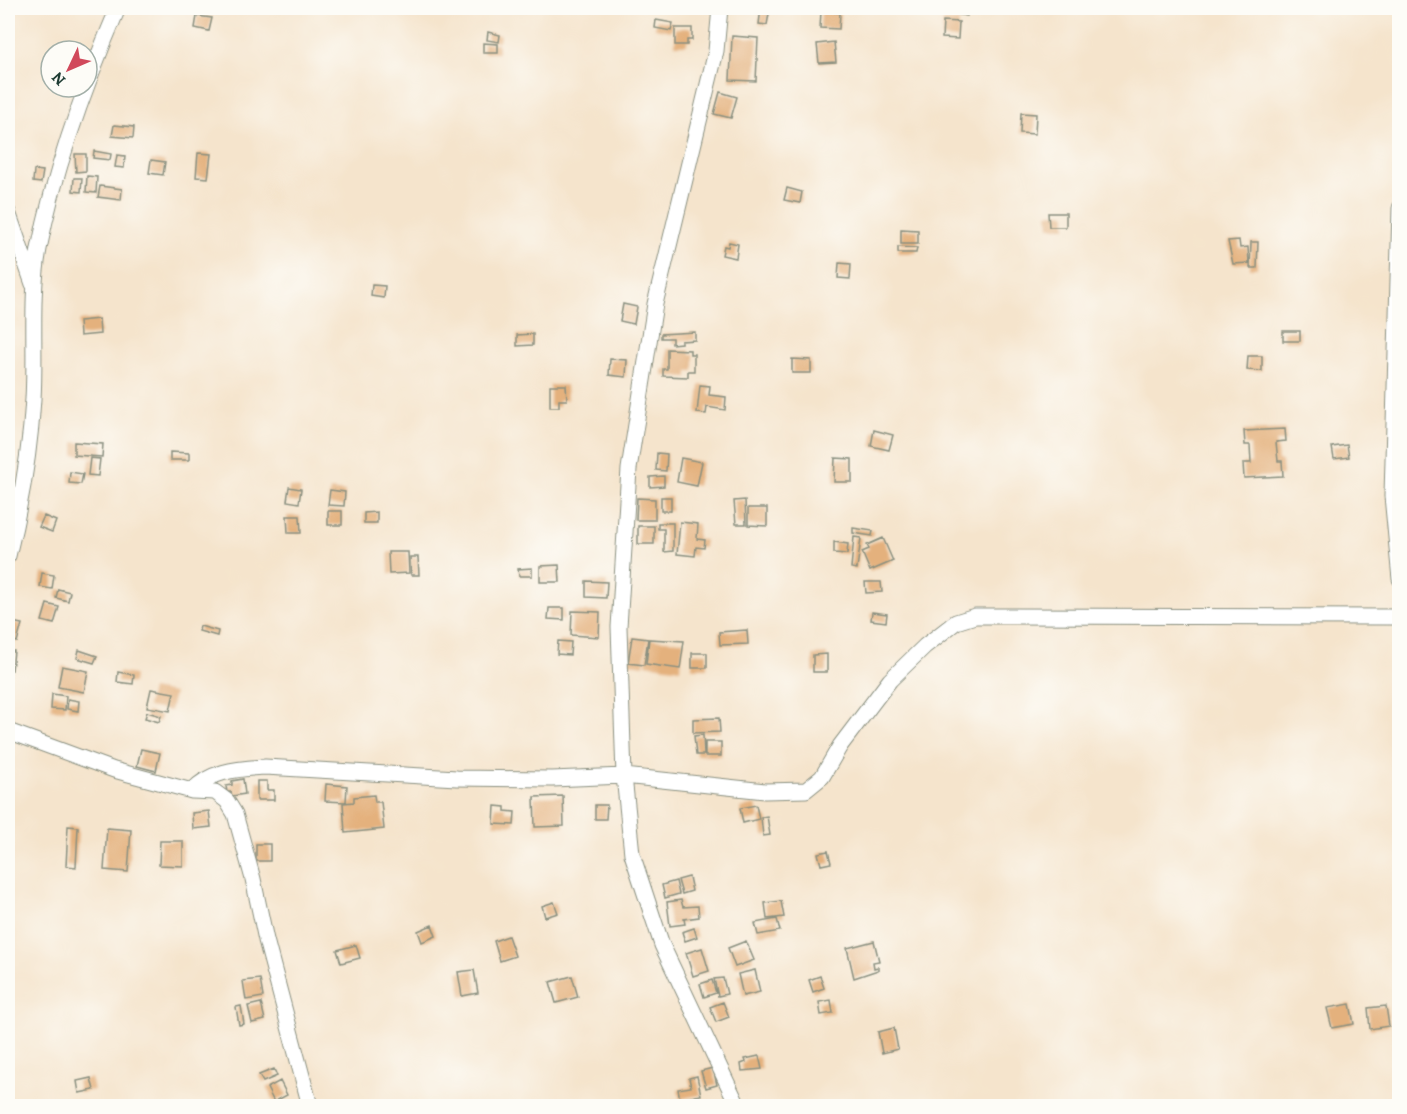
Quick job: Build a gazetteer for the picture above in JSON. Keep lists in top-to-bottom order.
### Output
{
  "north": "bottom left"
}
